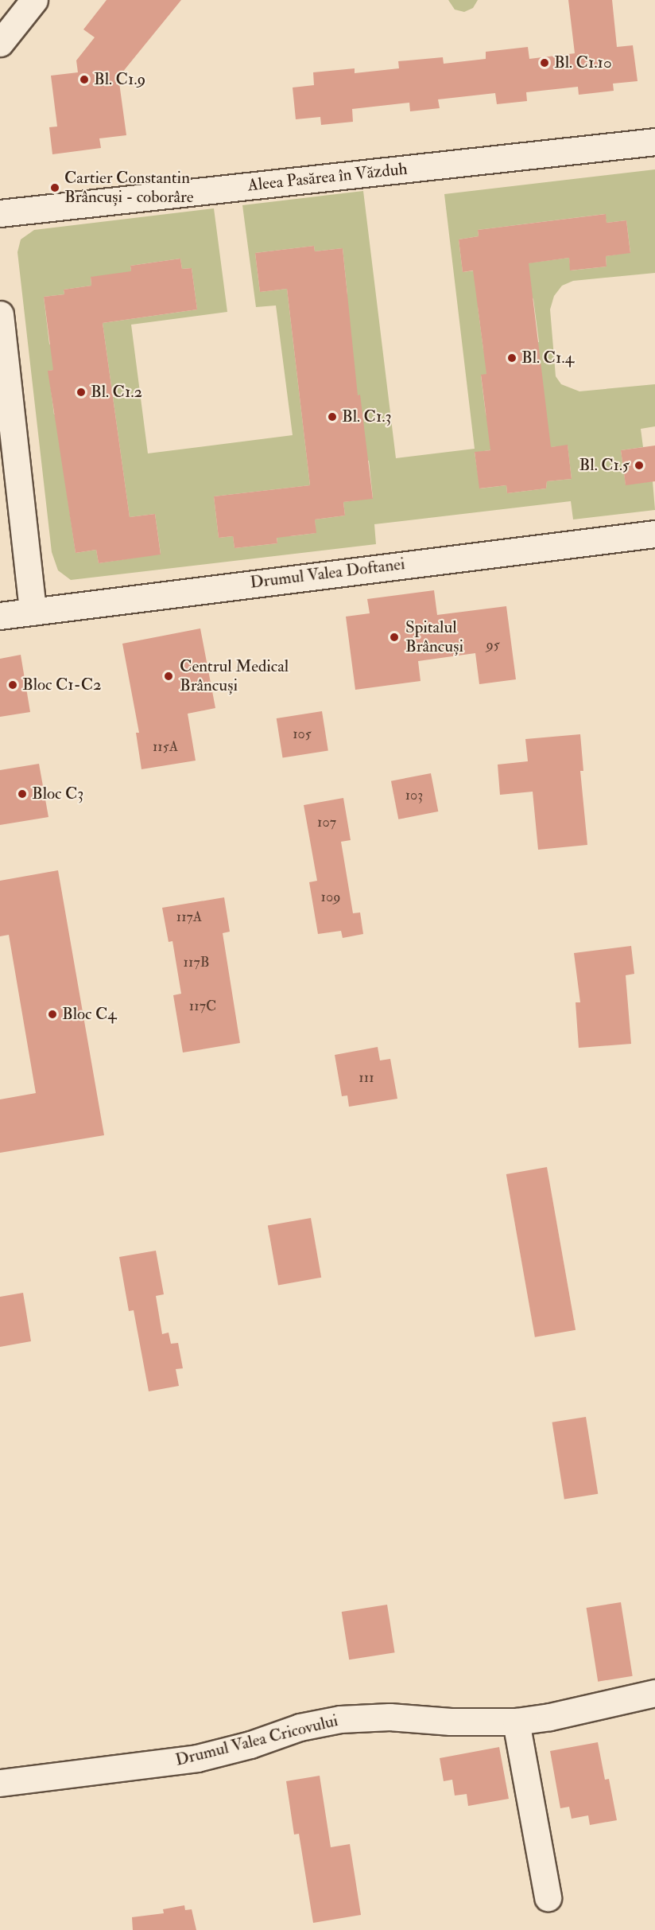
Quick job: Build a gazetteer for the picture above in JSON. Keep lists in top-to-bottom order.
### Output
{
  "streets": {
    "street": ["Aleea Pasărea în Văzduh", "Drumul Valea Doftanei", "Drumul Valea Cricovului"]
  },
  "places": [
    "Bl. C1.10",
    "Bl. C1.9",
    "Cartier Constantin Brâncuși - coborâre",
    "Bl. C1.4",
    "Bl. C1.2",
    "Bl. C1.3",
    "Bl. C1.5",
    "Spitalul Brâncuși",
    "Centrul Medical Brâncuși",
    "Bloc C1-C2",
    "Bloc C3",
    "Bloc C4"
  ],
  "house_numbers": [
    "95",
    "105",
    "115A",
    "103",
    "107",
    "109",
    "117A",
    "117B",
    "117C",
    "111"
  ]
}
